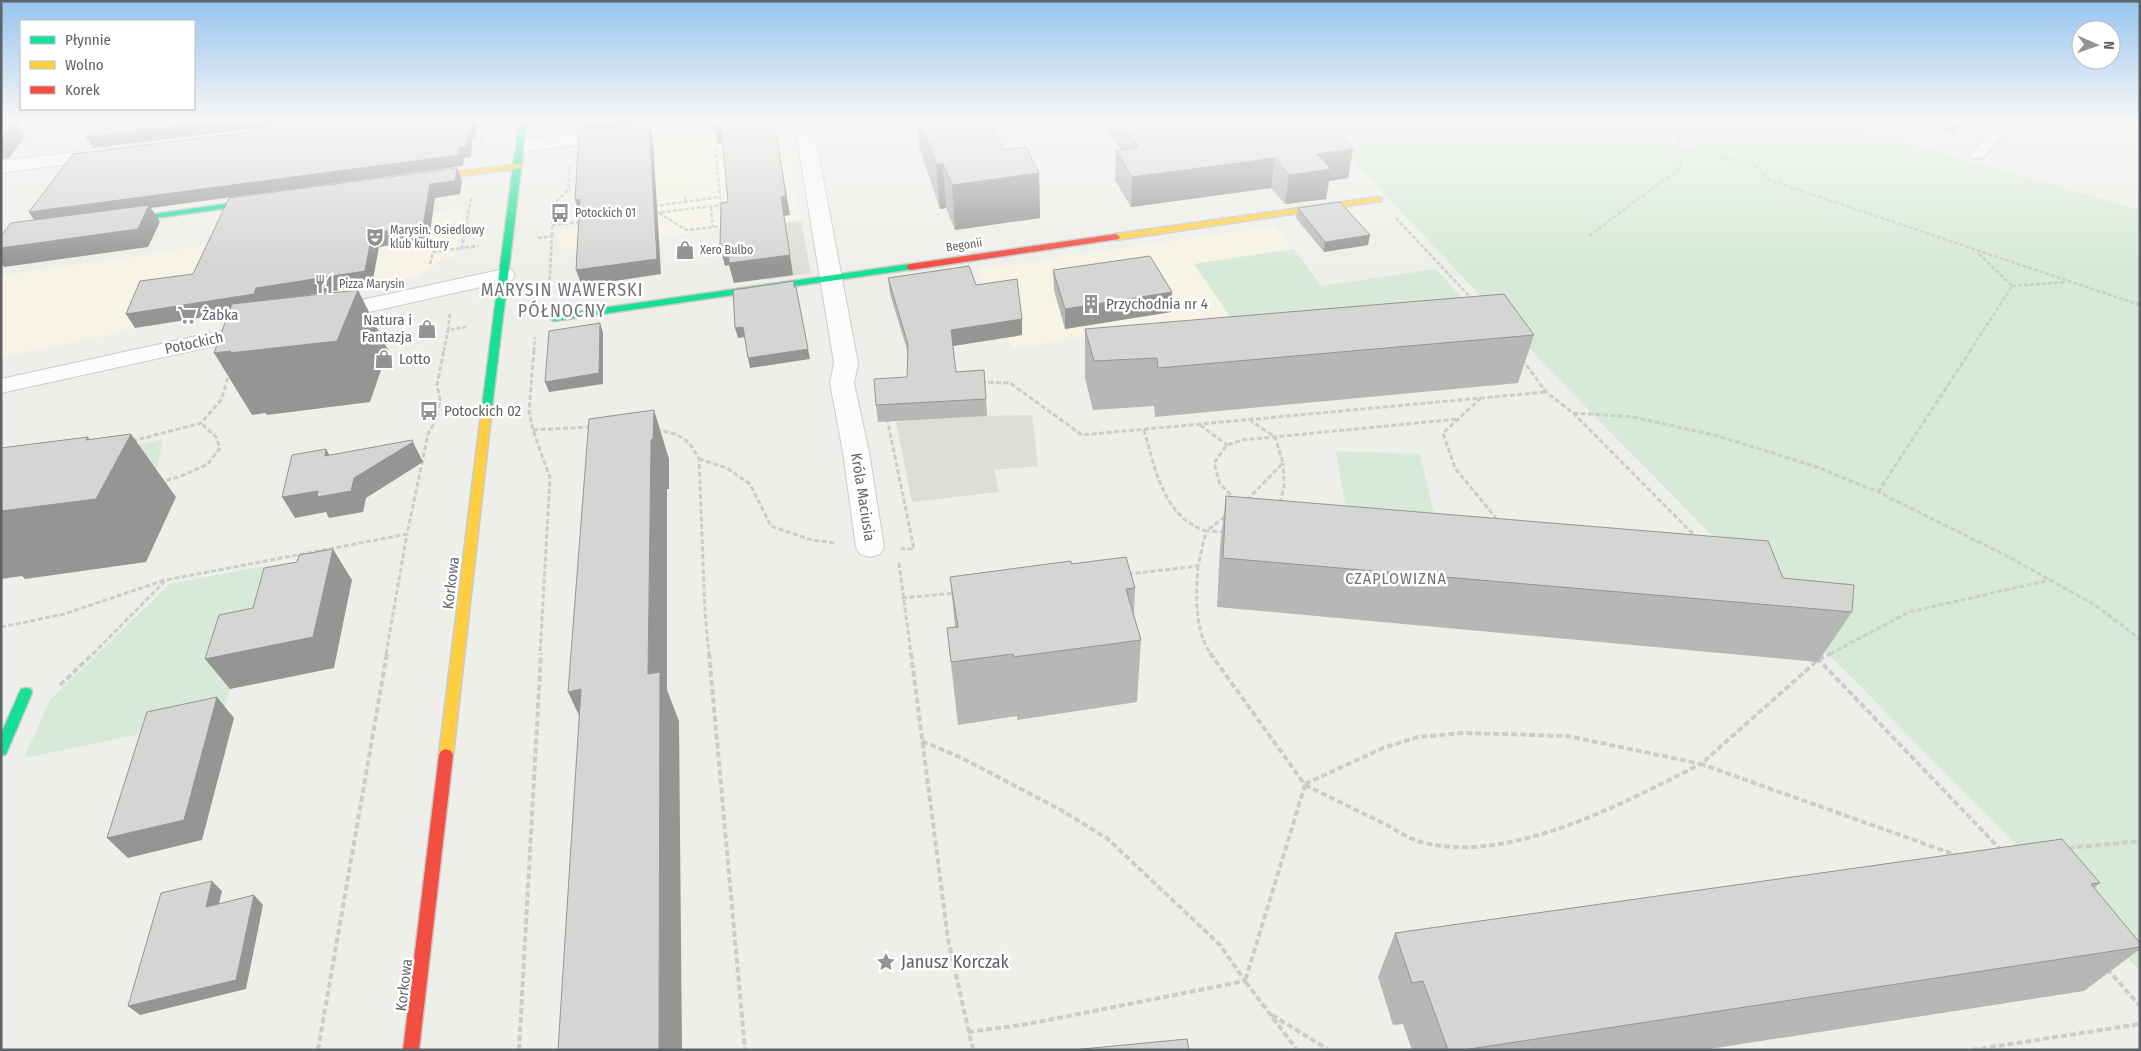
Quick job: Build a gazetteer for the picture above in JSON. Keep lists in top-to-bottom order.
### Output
{
  "streets": {
    "street": [
      "Begonii",
      "Potockich",
      "Króla Maciusia",
      "Korkowa"
    ]
  },
  "crossings": [
    ["Begonii", "Króla Maciusia"]
  ],
  "districts": ["MARYSIN WAWERSKI PÓŁNOCNY", "CZAPLOWIZNA"],
  "places": {
    "bus stop": ["Potockich 01", "Potockich 02"],
    "theatre": ["Marysin. Osiedlowy klub kultury"],
    "shop": ["Xero Bulbo", "Natura i Fantazja", "Lotto"],
    "restaurant": ["Pizza Marysin"],
    "building": ["Przychodnia nr 4"],
    "supermarket": ["Żabka"],
    "place": ["Janusz Korczak"]
  },
  "legend": ["Płynnie", "Wolno", "Korek"],
  "north": "right"
}
